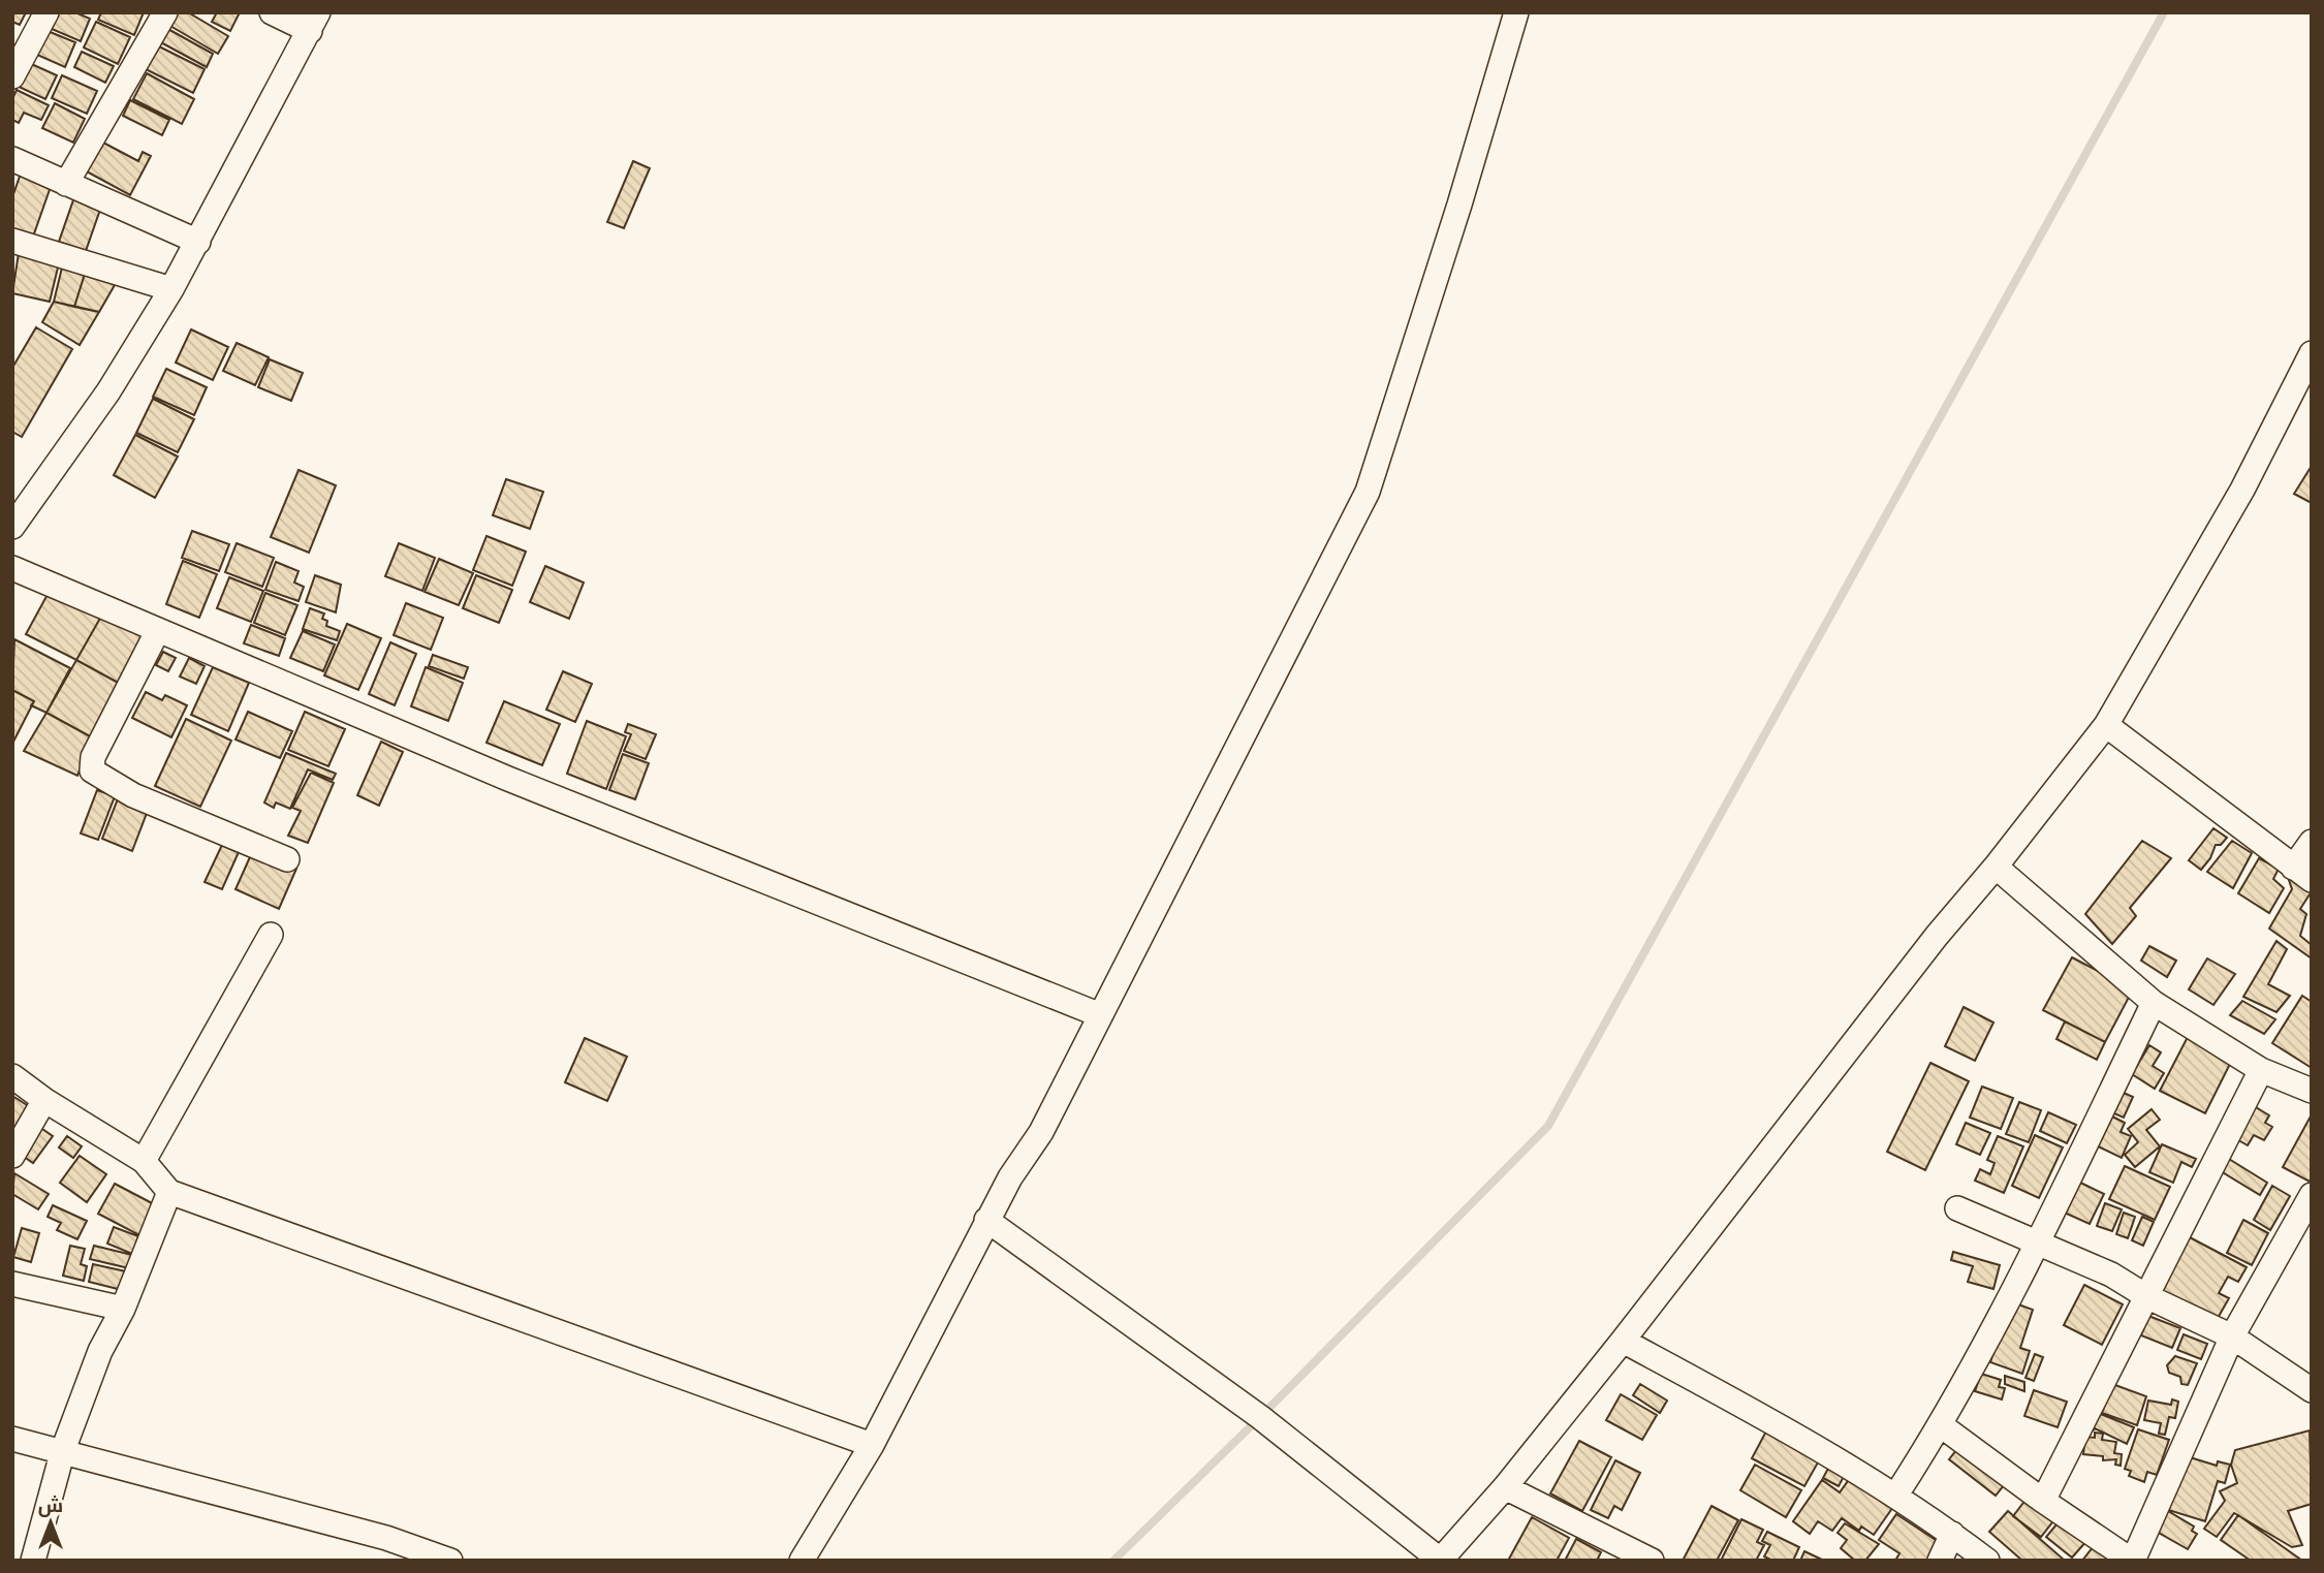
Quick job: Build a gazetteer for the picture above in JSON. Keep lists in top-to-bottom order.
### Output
{
  "north": "top"
}
